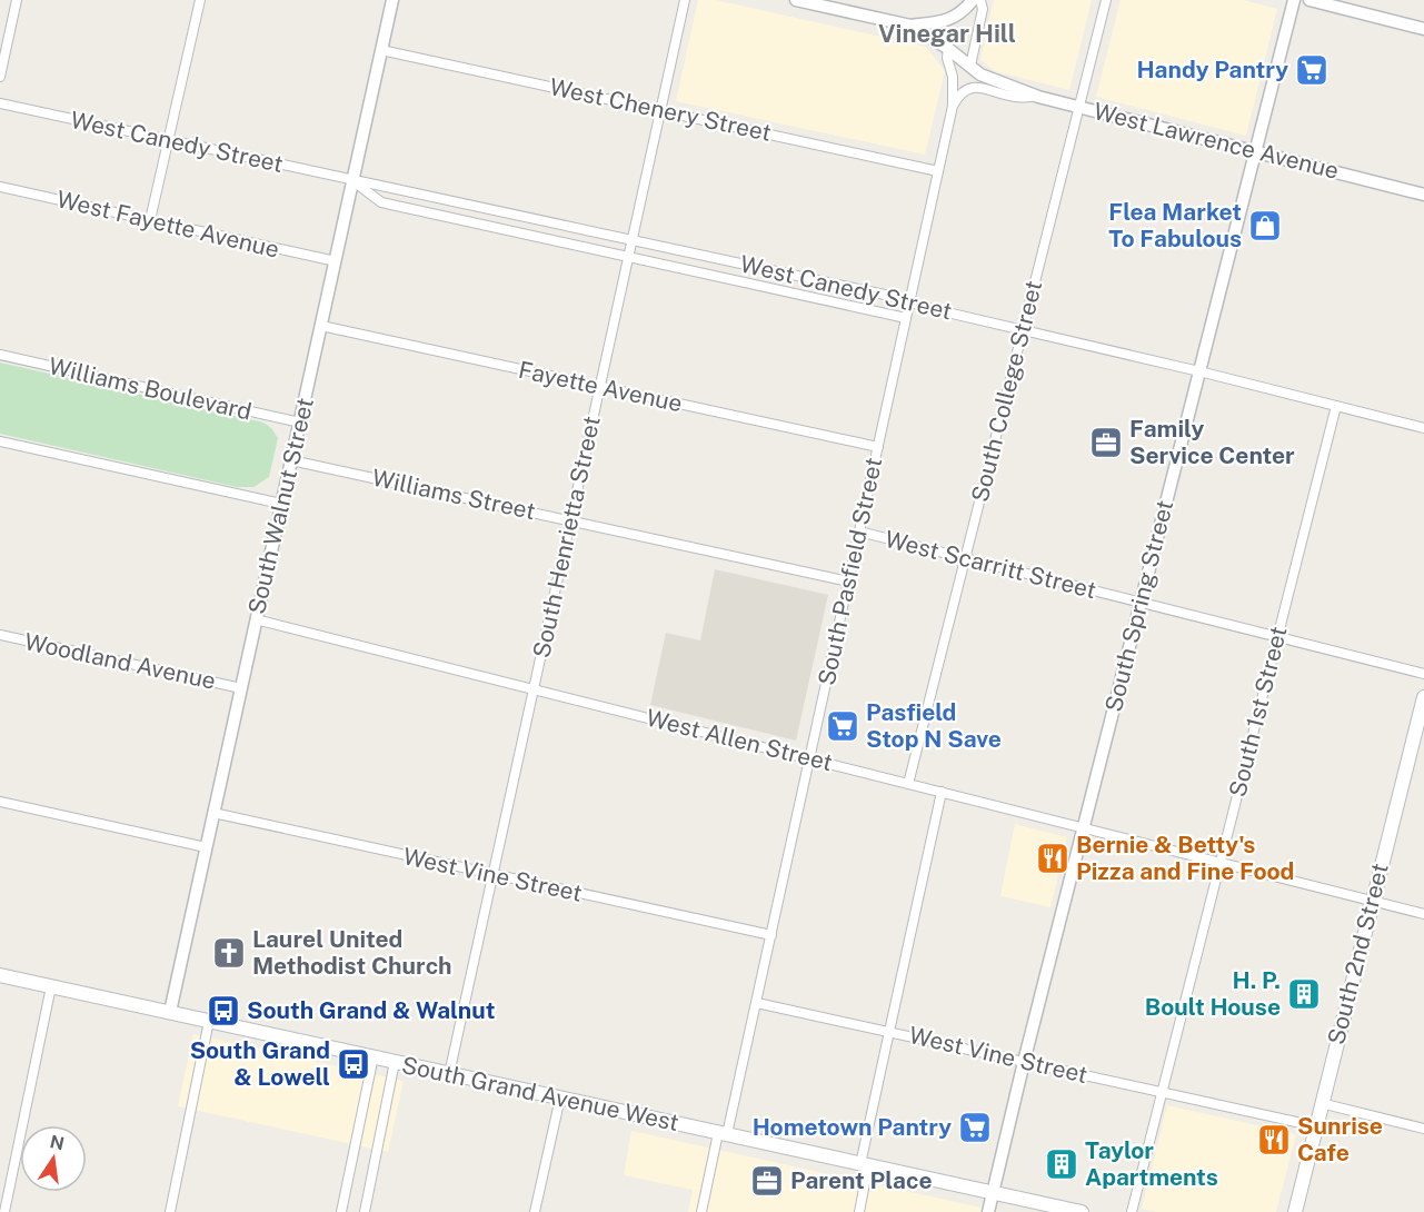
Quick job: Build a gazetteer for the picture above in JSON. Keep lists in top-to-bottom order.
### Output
{
  "streets": {
    "main road": ["South 2nd Street", "South Grand Avenue West"],
    "street": [
      "West Chenery Street",
      "West Lawrence Avenue",
      "West Canedy Street",
      "West Fayette Avenue",
      "Fayette Avenue",
      "Williams Boulevard",
      "South College Street",
      "Williams Street",
      "South Walnut Street",
      "South Henrietta Street",
      "West Scarritt Street",
      "South Pasfield Street",
      "South Spring Street",
      "Woodland Avenue",
      "South 1st Street",
      "West Allen Street",
      "West Vine Street"
    ]
  },
  "crossings": [
    ["West Chenery Street", "South Walnut Street"],
    ["West Chenery Street", "South Henrietta Street"],
    ["West Chenery Street", "South Pasfield Street"],
    ["West Lawrence Avenue", "South College Street"],
    ["West Lawrence Avenue", "South Pasfield Street"],
    ["West Lawrence Avenue", "South Spring Street"],
    ["West Canedy Street", "South College Street"],
    ["West Canedy Street", "South Walnut Street"],
    ["West Canedy Street", "South Henrietta Street"],
    ["West Canedy Street", "South Pasfield Street"],
    ["West Canedy Street", "South Spring Street"],
    ["West Canedy Street", "South 1st Street"],
    ["West Fayette Avenue", "South Walnut Street"],
    ["Fayette Avenue", "South Walnut Street"],
    ["Fayette Avenue", "South Henrietta Street"],
    ["Fayette Avenue", "South Pasfield Street"],
    ["Williams Boulevard", "South Walnut Street"],
    ["South College Street", "West Scarritt Street"],
    ["South College Street", "West Allen Street"],
    ["Williams Street", "South Walnut Street"],
    ["Williams Street", "South Henrietta Street"],
    ["Williams Street", "South Pasfield Street"],
    ["South Walnut Street", "Woodland Avenue"],
    ["South Walnut Street", "West Allen Street"],
    ["South Walnut Street", "West Vine Street"],
    ["South Walnut Street", "South Grand Avenue West"],
    ["South Henrietta Street", "West Allen Street"],
    ["South Henrietta Street", "West Vine Street"],
    ["South Henrietta Street", "South Grand Avenue West"],
    ["West Scarritt Street", "South Pasfield Street"],
    ["West Scarritt Street", "South Spring Street"],
    ["West Scarritt Street", "South 1st Street"],
    ["South Pasfield Street", "West Allen Street"],
    ["South Pasfield Street", "West Vine Street"],
    ["South Pasfield Street", "South Grand Avenue West"],
    ["South Spring Street", "West Allen Street"],
    ["South Spring Street", "West Vine Street"],
    ["South Spring Street", "South Grand Avenue West"],
    ["South 1st Street", "West Allen Street"],
    ["South 1st Street", "West Vine Street"],
    ["West Allen Street", "South 2nd Street"],
    ["West Vine Street", "South 2nd Street"]
  ],
  "districts": ["Vinegar Hill"],
  "places": {
    "supermarket": ["Handy Pantry", "Pasfield Stop N Save", "Hometown Pantry"],
    "shop": ["Flea Market To Fabulous"],
    "office": ["Family Service Center", "Parent Place"],
    "restaurant": ["Bernie & Betty's Pizza and Fine Food", "Sunrise Cafe"],
    "church": ["Laurel United Methodist Church"],
    "building": ["H. P. Boult House", "Taylor Apartments"],
    "bus stop": ["South Grand & Walnut", "South Grand & Lowell"]
  },
  "north": "top"
}
